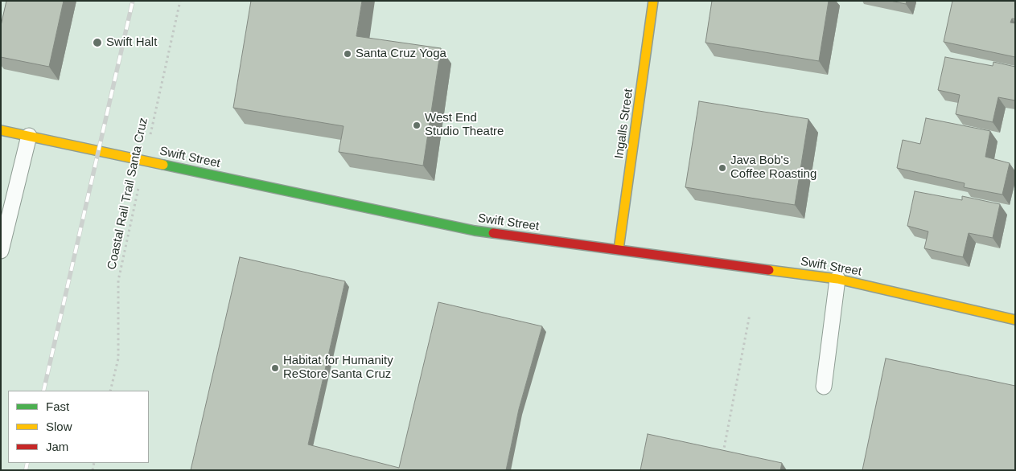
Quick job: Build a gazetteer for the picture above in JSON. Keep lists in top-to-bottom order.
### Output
{
  "streets": {
    "street": ["Ingalls Street", "Swift Street"],
    "path": ["Coastal Rail Trail Santa Cruz"]
  },
  "crossings": [
    ["Ingalls Street", "Swift Street"],
    ["Swift Street", "Coastal Rail Trail Santa Cruz"]
  ],
  "places": [
    "Swift Halt",
    "Santa Cruz Yoga",
    "West End Studio Theatre",
    "Java Bob's Coffee Roasting",
    "Habitat for Humanity ReStore Santa Cruz"
  ],
  "legend": ["Fast", "Slow", "Jam"]
}
